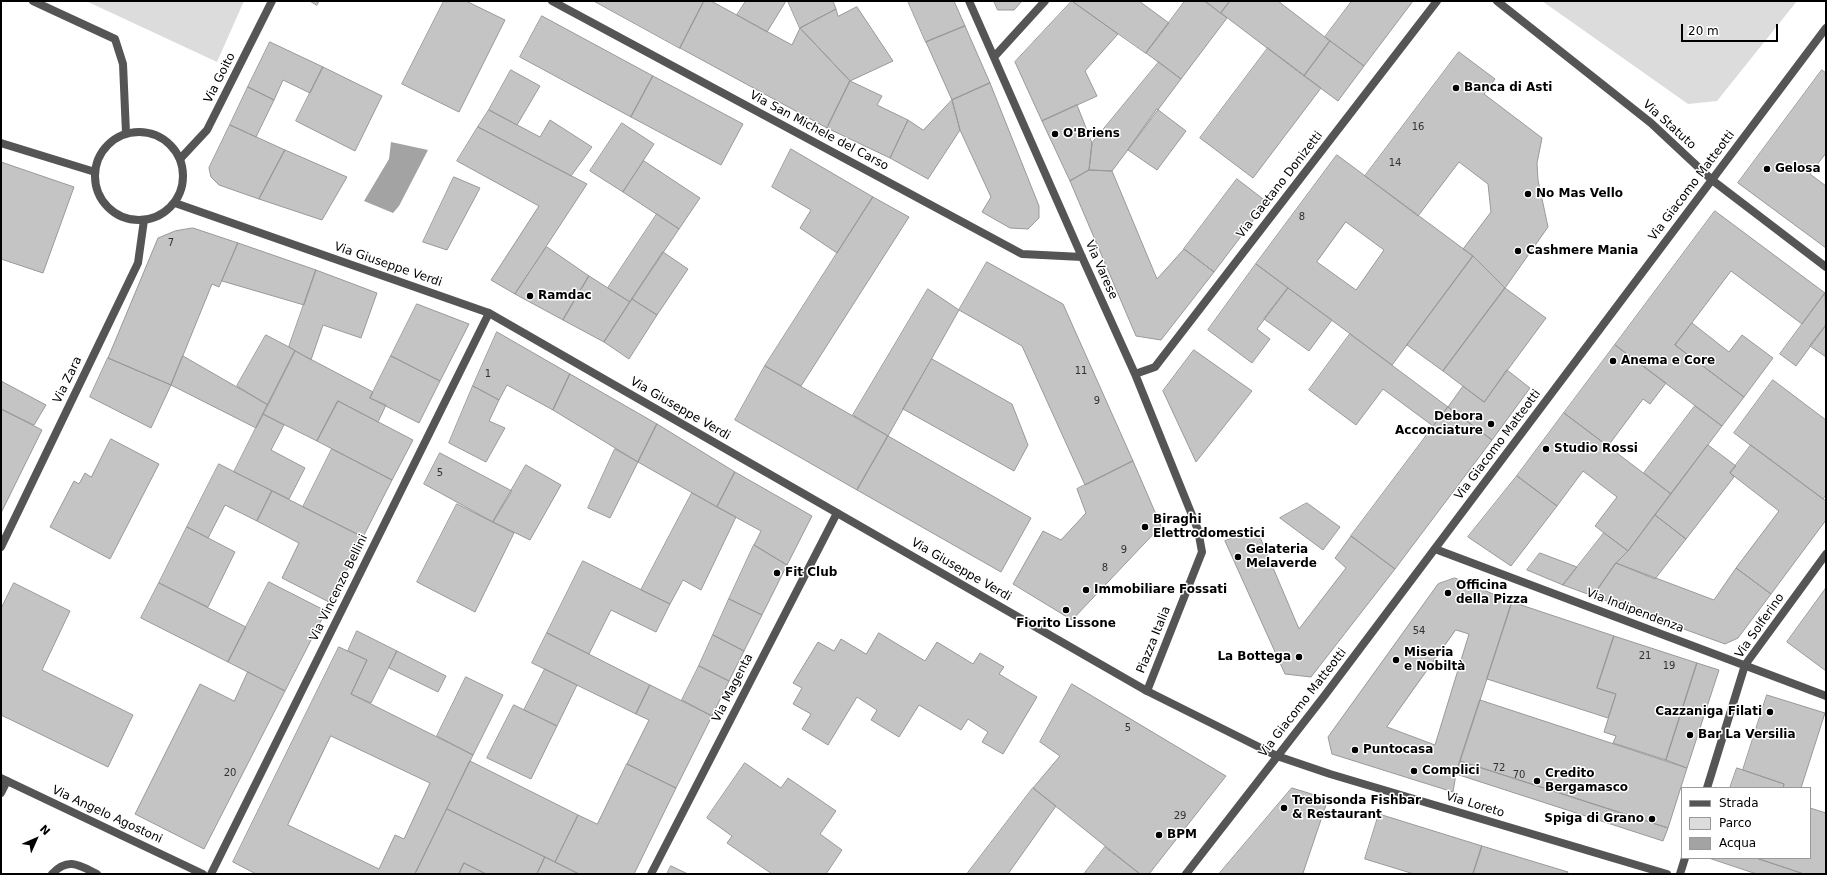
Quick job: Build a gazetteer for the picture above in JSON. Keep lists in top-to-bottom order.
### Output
{
  "streets": {
    "street": [
      "Via Goito",
      "Via Statuto",
      "Via San Michele del Carso",
      "Via Gaetano Donizetti",
      "Via Giacomo Matteotti",
      "Via Giuseppe Verdi",
      "Via Varese",
      "Via Zara",
      "Via Vincenzo Bellini",
      "Via Indipendenza",
      "Via Solferino",
      "Piazza Italia",
      "Via Magenta",
      "Via Loreto",
      "Via Angelo Agostoni"
    ]
  },
  "crossings": [
    ["Via Goito", "Via Giuseppe Verdi"],
    ["Via Goito", "Via Zara"],
    ["Via Statuto", "Via Giacomo Matteotti"],
    ["Via San Michele del Carso", "Via Varese"],
    ["Via Gaetano Donizetti", "Via Varese"],
    ["Via Giacomo Matteotti", "Via Indipendenza"],
    ["Via Giacomo Matteotti", "Piazza Italia"],
    ["Via Giacomo Matteotti", "Via Loreto"],
    ["Via Giuseppe Verdi", "Via Zara"],
    ["Via Giuseppe Verdi", "Via Vincenzo Bellini"],
    ["Via Giuseppe Verdi", "Piazza Italia"],
    ["Via Giuseppe Verdi", "Via Magenta"],
    ["Via Varese", "Piazza Italia"],
    ["Via Indipendenza", "Via Solferino"],
    ["Piazza Italia", "Via Loreto"]
  ],
  "places": [
    "Banca di Asti",
    "O'Briens",
    "Gelosa",
    "No Mas Vello",
    "Cashmere Mania",
    "Ramdac",
    "Anema e Core",
    "Debora Acconciature",
    "Studio Rossi",
    "Biraghi Elettrodomestici",
    "Gelateria Melaverde",
    "Fit Club",
    "Immobiliare Fossati",
    "Officina della Pizza",
    "Fiorito Lissone",
    "La Bottega",
    "Miseria e Nobiltà",
    "Cazzaniga Filati",
    "Bar La Versilia",
    "Puntocasa",
    "Complici",
    "Credito Bergamasco",
    "Trebisonda Fishbar & Restaurant",
    "Spiga di Grano",
    "BPM"
  ],
  "house_numbers": [
    "16",
    "14",
    "8",
    "7",
    "11",
    "1",
    "9",
    "5",
    "9",
    "8",
    "54",
    "21",
    "19",
    "5",
    "72",
    "20",
    "70",
    "29"
  ],
  "legend": ["Strada", "Parco", "Acqua"],
  "scale_bar": "20 m",
  "north": "top right"
}
